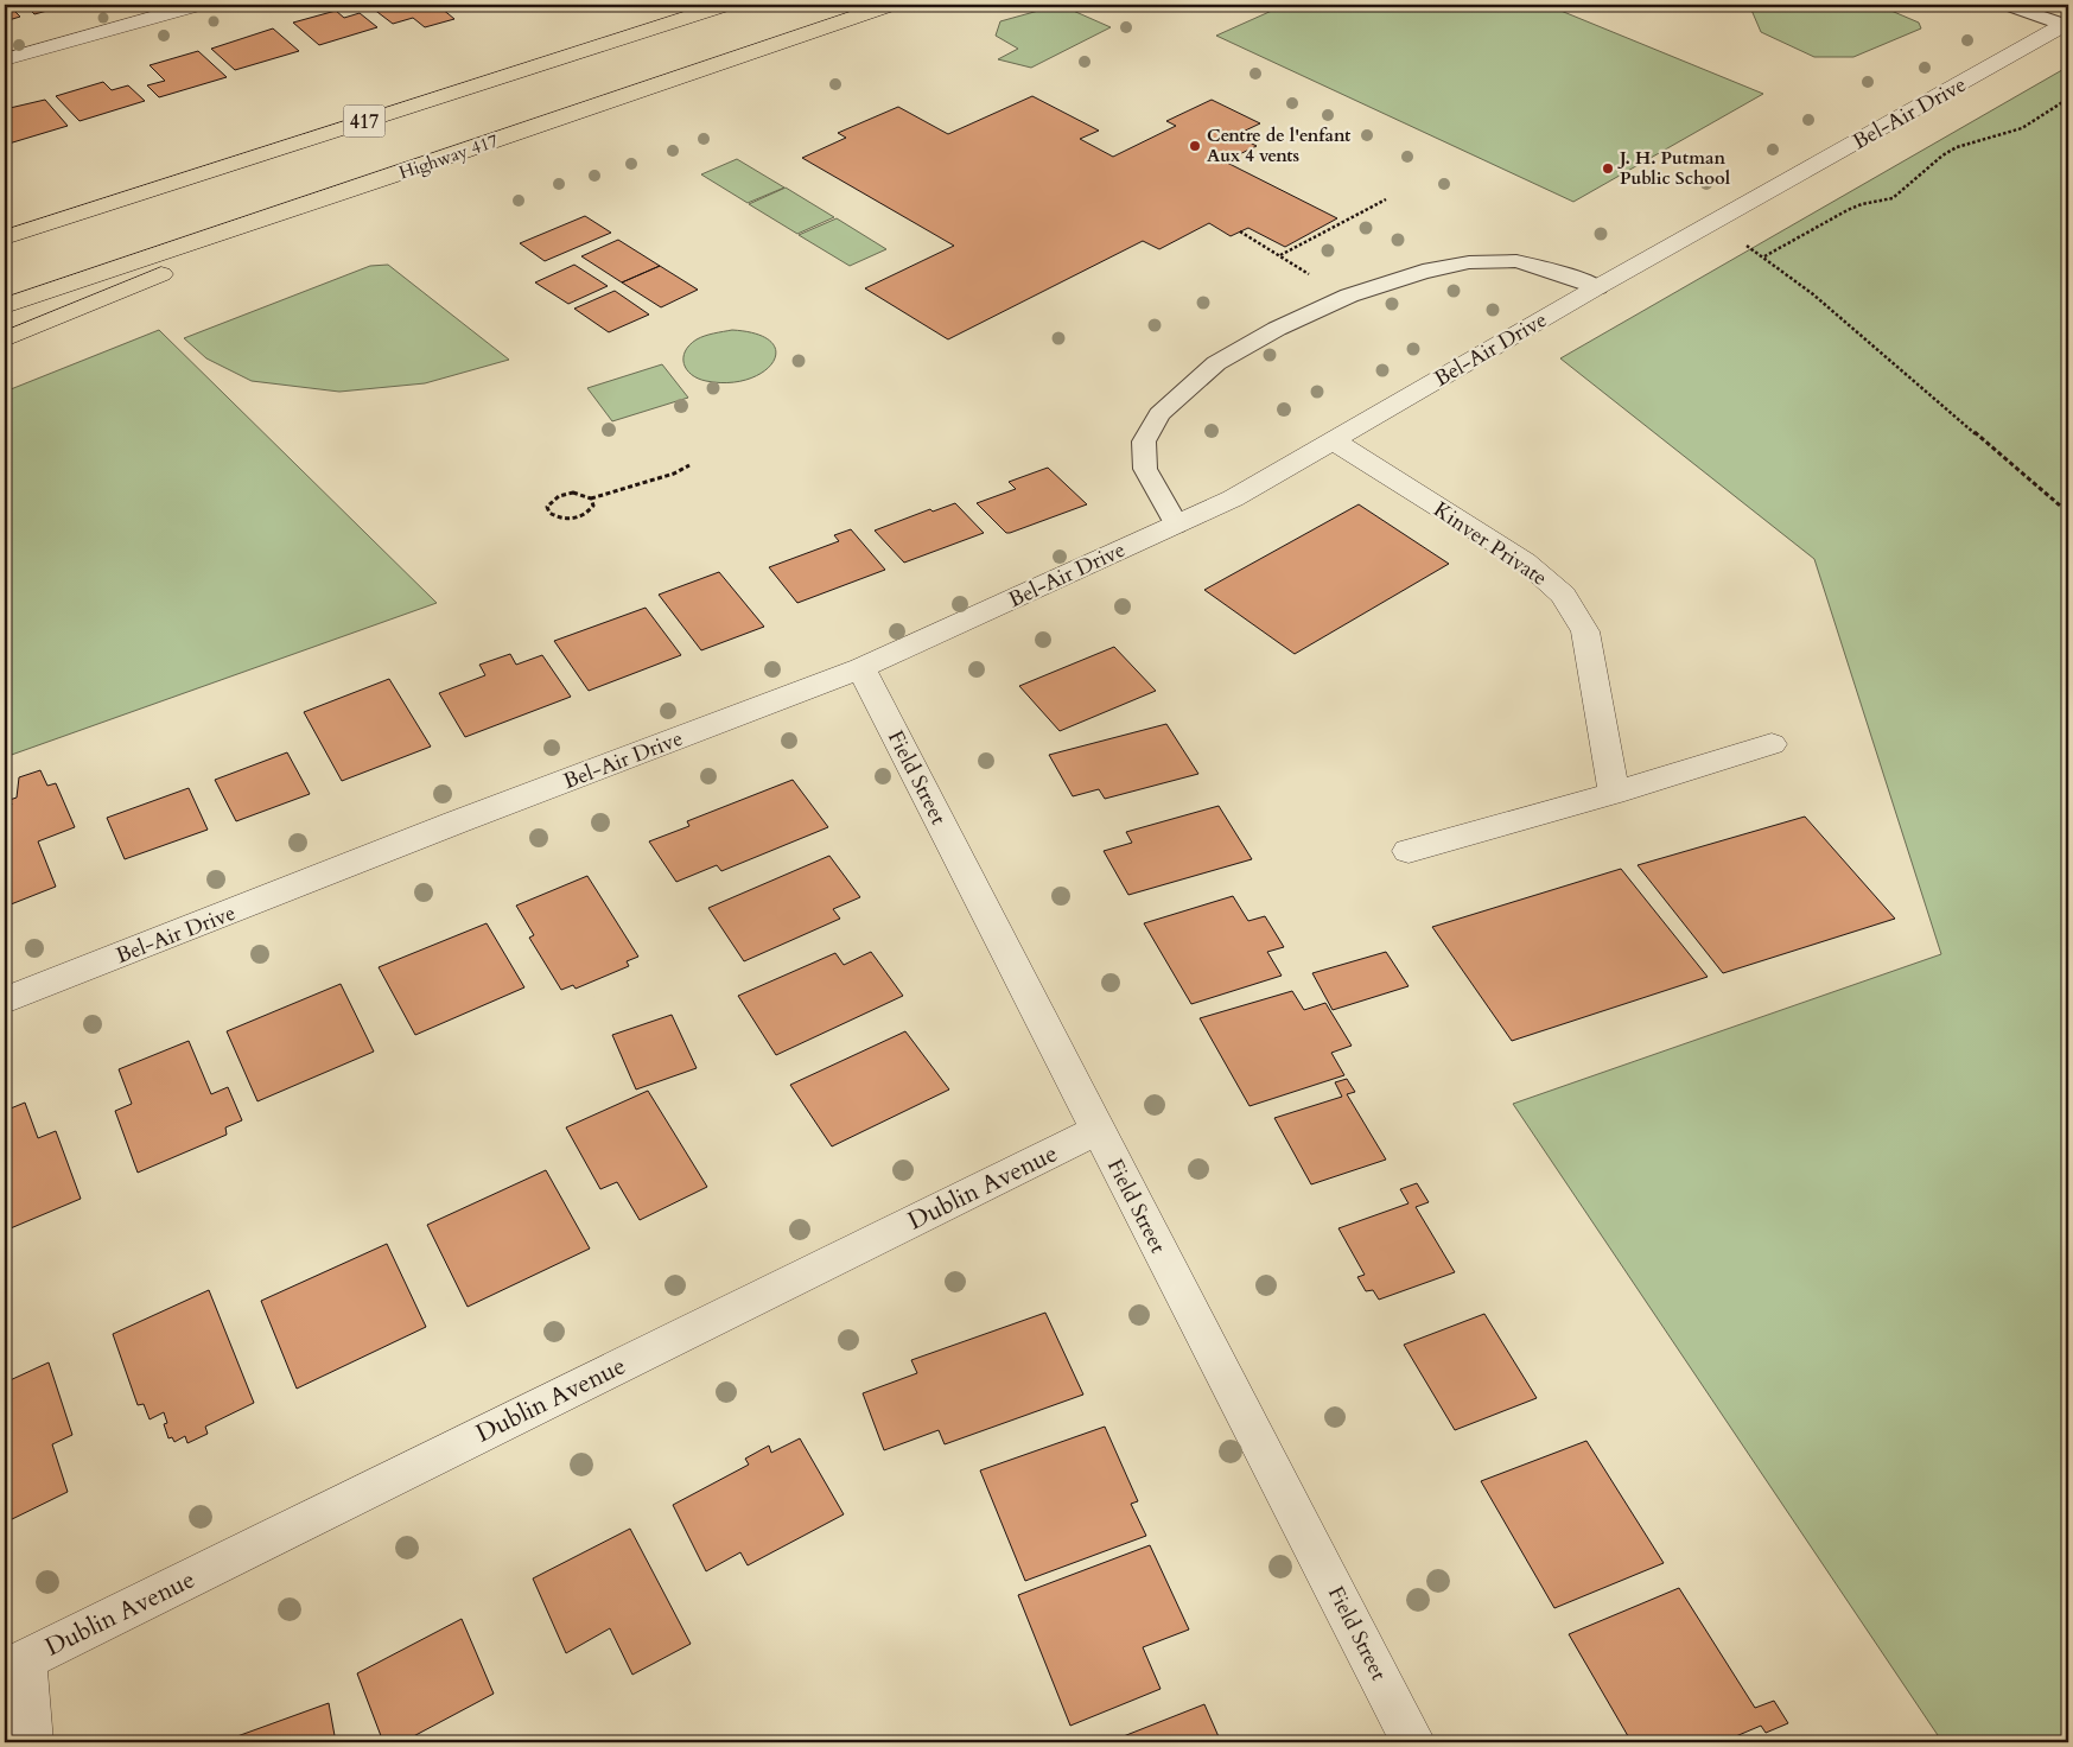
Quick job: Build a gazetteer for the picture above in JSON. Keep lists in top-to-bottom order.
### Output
{
  "streets": {
    "highway": ["417", "Highway 417"],
    "street": [
      "Bel-Air Drive",
      "Kinver Private",
      "Field Street",
      "Dublin Avenue"
    ]
  },
  "crossings": [
    ["Bel-Air Drive", "Kinver Private"],
    ["Bel-Air Drive", "Field Street"],
    ["Field Street", "Dublin Avenue"]
  ],
  "places": ["Centre de l'enfant Aux 4 vents", "J. H. Putman Public School"]
}
